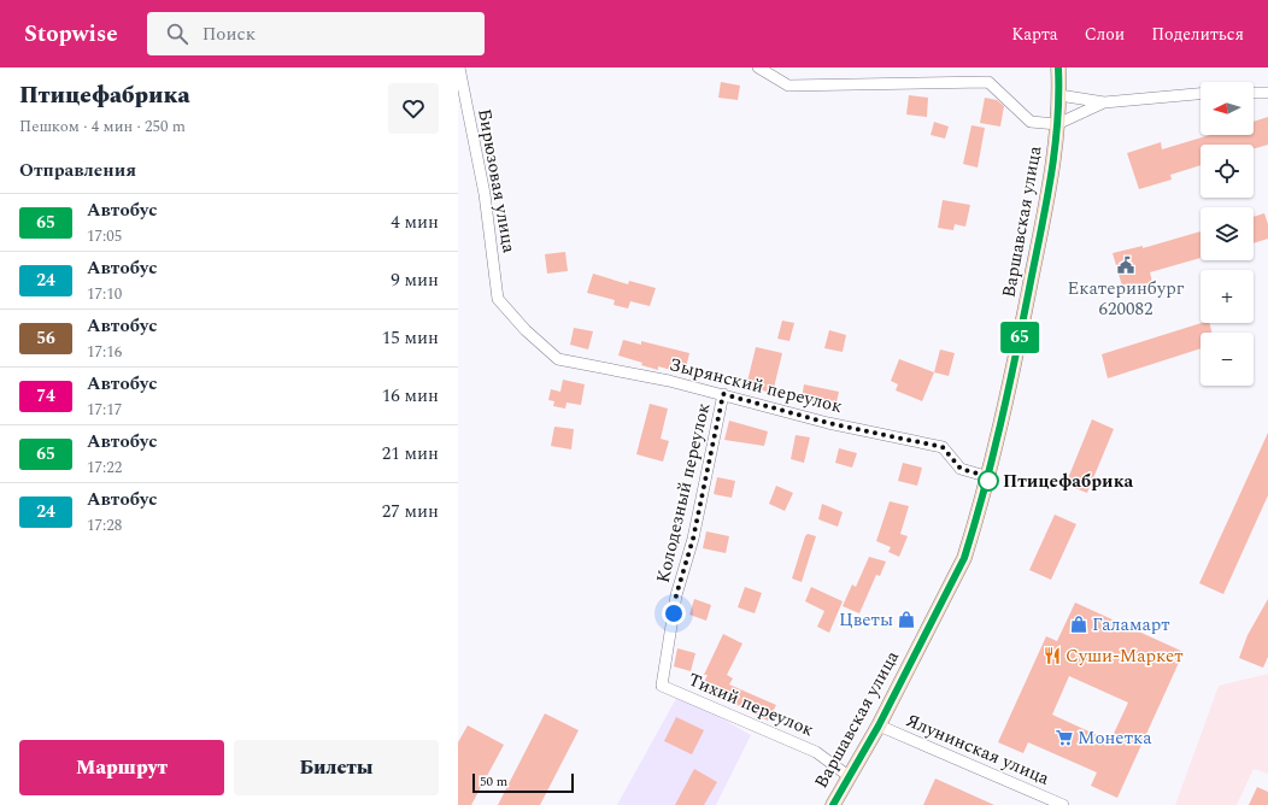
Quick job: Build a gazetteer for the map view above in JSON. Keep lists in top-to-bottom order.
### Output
{
  "streets": {
    "main road": ["Варшавская улица"],
    "street": [
      "Бирюзовая улица",
      "Зырянский переулок",
      "Колодезный переулок",
      "Тихий переулок",
      "Ялунинская улица"
    ]
  },
  "crossings": [
    ["Бирюзовая улица", "Зырянский переулок"],
    ["Варшавская улица", "Зырянский переулок"],
    ["Варшавская улица", "Тихий переулок"],
    ["Варшавская улица", "Ялунинская улица"],
    ["Зырянский переулок", "Колодезный переулок"],
    ["Колодезный переулок", "Тихий переулок"]
  ],
  "places": {
    "public building": ["Екатеринбург 620082"],
    "other": ["Птицефабрика"],
    "shop": ["Цветы", "Галамарт"],
    "restaurant": ["Суши-Маркет"],
    "supermarket": ["Монетка"]
  },
  "lines": ["bus line 65"],
  "scale_bar": "50 m",
  "north": "left",
  "page": {
    "header": "Stopwise",
    "search": "Поиск",
    "nav": ["Карта", "Слои", "Поделиться"],
    "heading": [
      ["Птицефабрика", "Пешком · 4 мин · 250 m"],
      "Отправления"
    ],
    "on_map": "65",
    "map_buttons": ["+", "−"],
    "list": [
      {
        "mark": "65",
        "name": "Автобус",
        "note": "17:05",
        "value": "4 мин"
      },
      {
        "mark": "24",
        "name": "Автобус",
        "note": "17:10",
        "value": "9 мин"
      },
      {
        "mark": "56",
        "name": "Автобус",
        "note": "17:16",
        "value": "15 мин"
      },
      {
        "mark": "74",
        "name": "Автобус",
        "note": "17:17",
        "value": "16 мин"
      },
      {
        "mark": "65",
        "name": "Автобус",
        "note": "17:22",
        "value": "21 мин"
      },
      {
        "mark": "24",
        "name": "Автобус",
        "note": "17:28",
        "value": "27 мин"
      }
    ],
    "buttons": ["Маршрут", "Билеты"],
    "scale": "50 m"
  }
}
